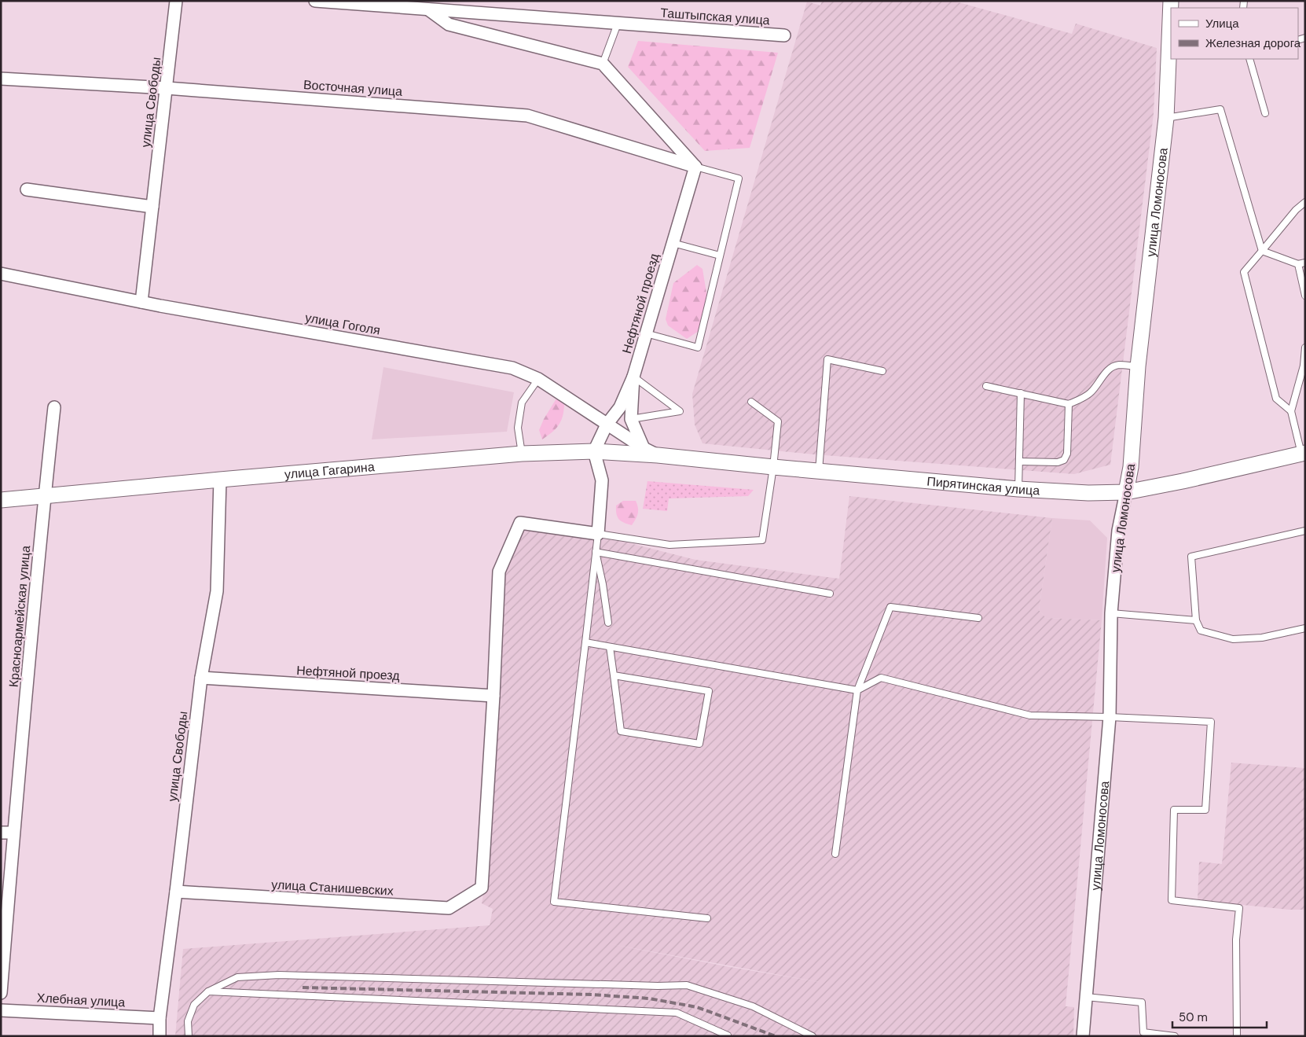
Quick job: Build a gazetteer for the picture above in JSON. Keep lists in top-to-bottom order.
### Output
{
  "streets": {
    "street": [
      "Таштыпская улица",
      "Восточная улица",
      "улица Свободы",
      "улица Ломоносова",
      "Нефтяной проезд",
      "улица Гоголя",
      "улица Гагарина",
      "Пирятинская улица",
      "Красноармейская улица",
      "улица Станишевских",
      "Хлебная улица"
    ]
  },
  "crossings": [
    ["Восточная улица", "улица Свободы"],
    ["Восточная улица", "Нефтяной проезд"],
    ["улица Свободы", "Нефтяной проезд"],
    ["улица Свободы", "улица Гоголя"],
    ["улица Свободы", "улица Гагарина"],
    ["улица Свободы", "улица Станишевских"],
    ["улица Свободы", "Хлебная улица"],
    ["улица Ломоносова", "Пирятинская улица"],
    ["Нефтяной проезд", "улица Гоголя"],
    ["Нефтяной проезд", "улица Станишевских"],
    ["улица Гоголя", "улица Гагарина"],
    ["улица Гоголя", "Пирятинская улица"],
    ["улица Гагарина", "Пирятинская улица"],
    ["улица Гагарина", "Красноармейская улица"]
  ],
  "legend": ["Улица", "Железная дорога"],
  "scale_bar": "50 m"
}
